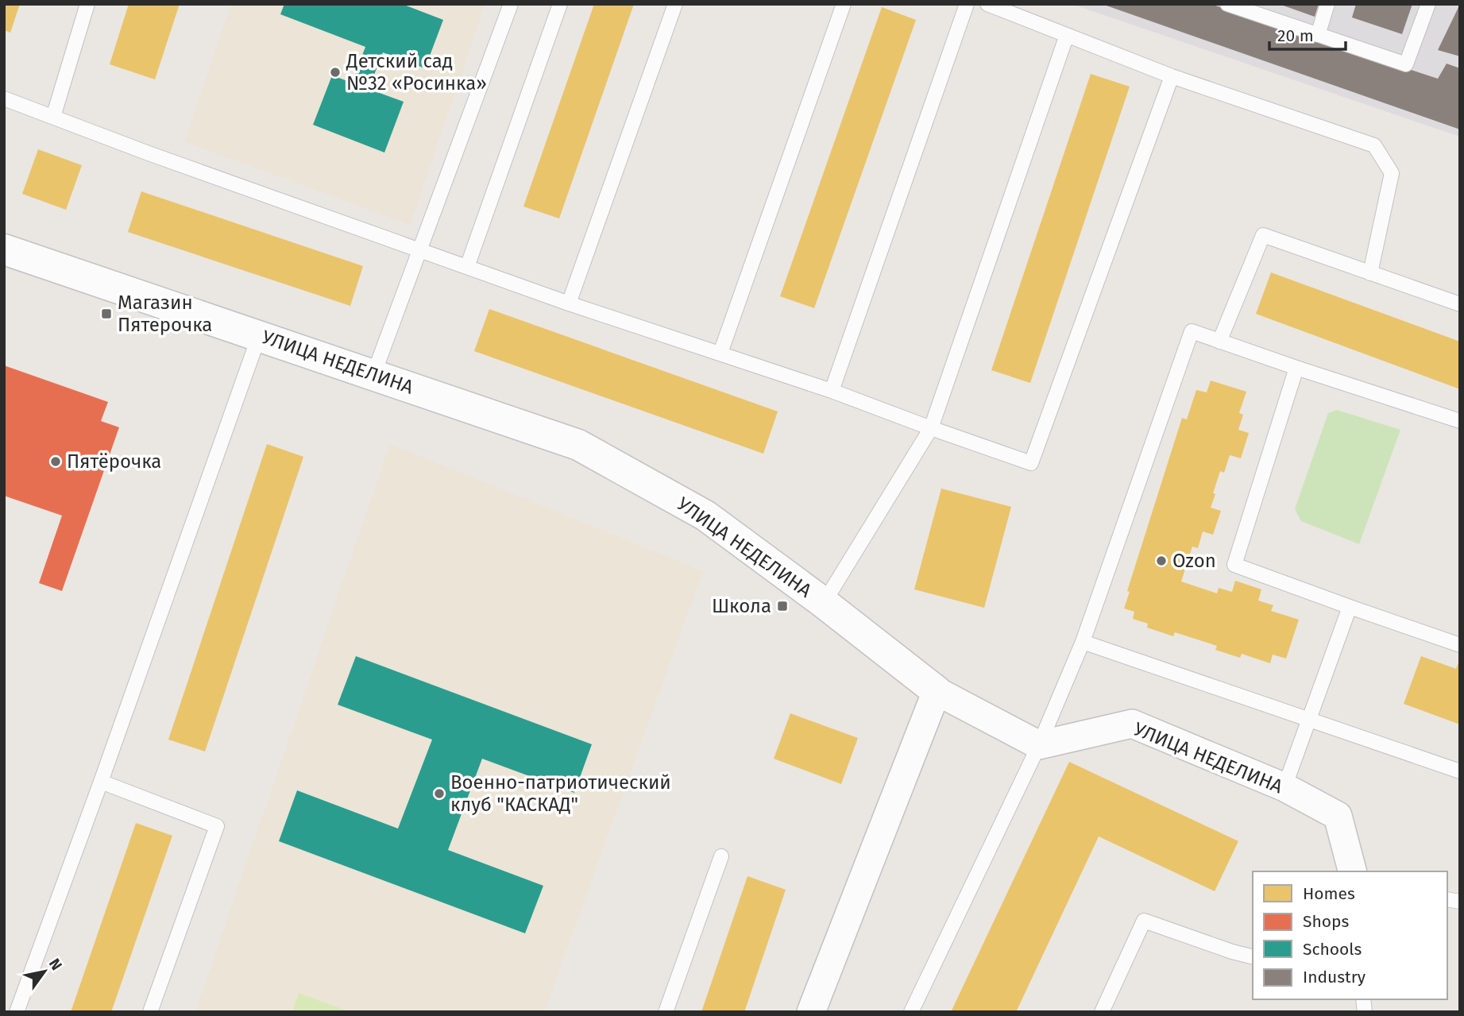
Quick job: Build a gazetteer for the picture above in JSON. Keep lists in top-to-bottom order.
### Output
{
  "streets": {
    "street": ["УЛИЦА НЕДЕЛИНА"]
  },
  "places": {
    "other": [
      "Детский сад №32 «Росинка»",
      "Пятёрочка",
      "Ozon",
      "Военно-патриотический клуб \"КАСКАД\""
    ],
    "transit": ["Магазин Пятерочка", "Школа"]
  },
  "legend": [
    "Homes",
    "Shops",
    "Schools",
    "Industry"
  ],
  "scale_bar": "20 m",
  "north": "top right"
}
